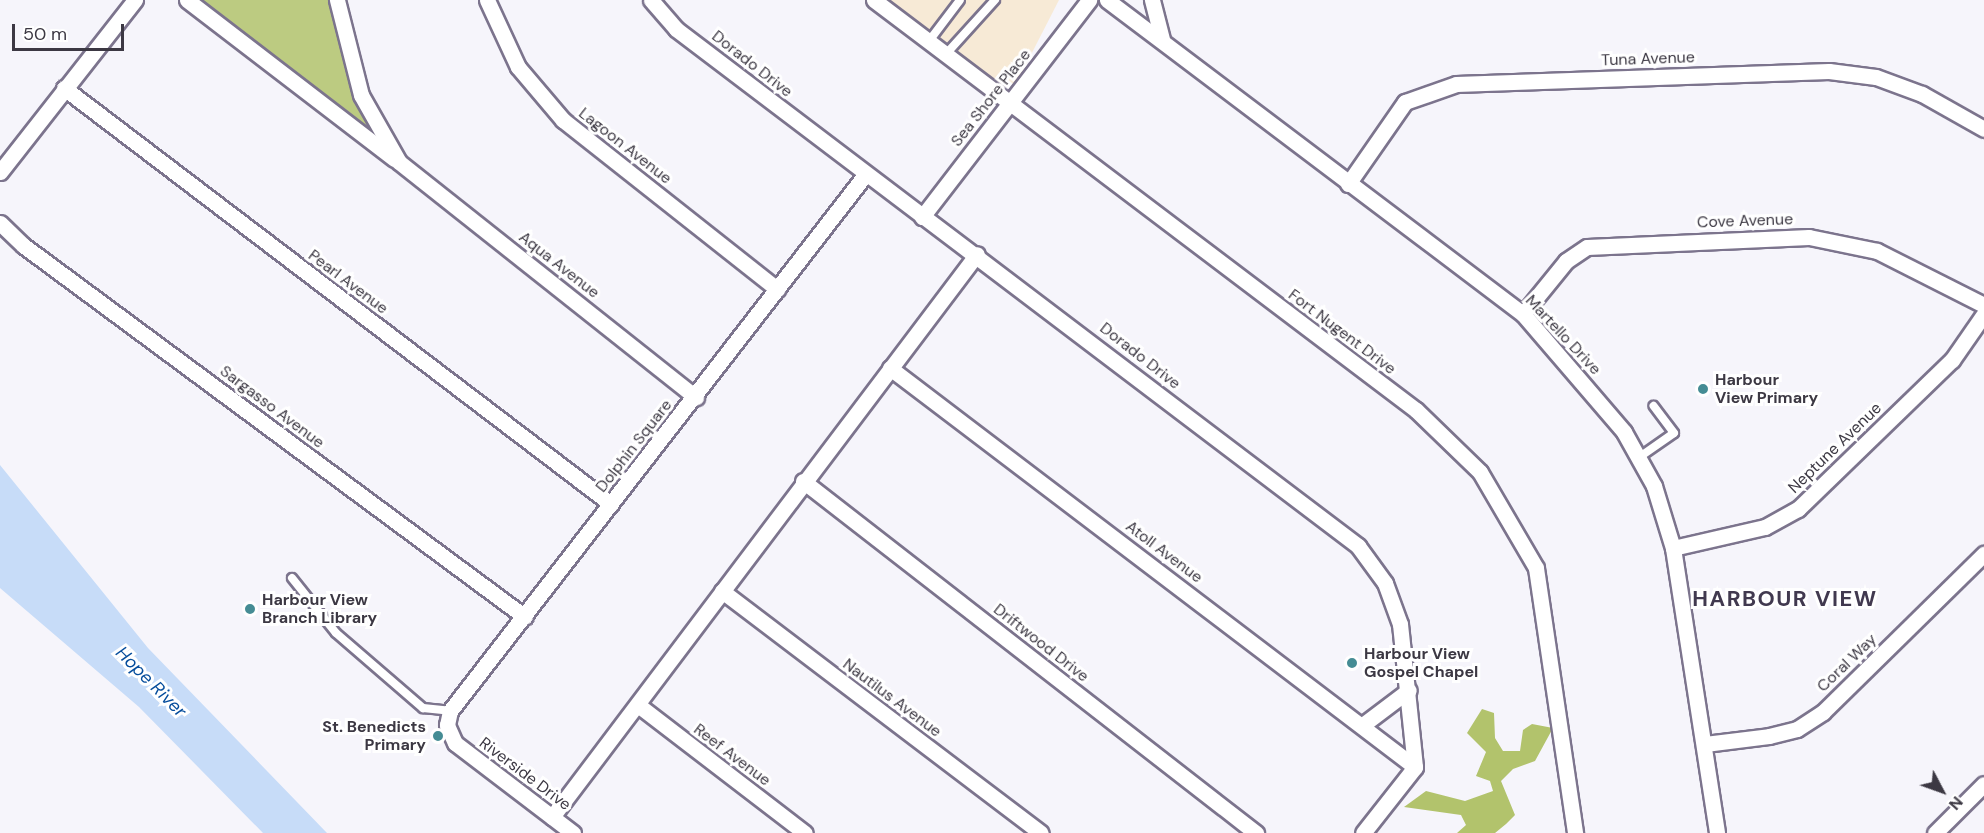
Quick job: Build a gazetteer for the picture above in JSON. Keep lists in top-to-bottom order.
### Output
{
  "streets": {
    "street": [
      "Tuna Avenue",
      "Dorado Drive",
      "Sea Shore Place",
      "Lagoon Avenue",
      "Cove Avenue",
      "Aqua Avenue",
      "Pearl Avenue",
      "Fort Nugent Drive",
      "Martello Drive",
      "Sargasso Avenue",
      "Dolphin Square",
      "Neptune Avenue",
      "Atoll Avenue",
      "Driftwood Drive",
      "Coral Way",
      "Nautilus Avenue",
      "Reef Avenue",
      "Riverside Drive"
    ]
  },
  "crossings": [
    ["Tuna Avenue", "Martello Drive"],
    ["Dorado Drive", "Sea Shore Place"],
    ["Dorado Drive", "Dolphin Square"],
    ["Dorado Drive", "Atoll Avenue"],
    ["Sea Shore Place", "Fort Nugent Drive"],
    ["Lagoon Avenue", "Dolphin Square"],
    ["Cove Avenue", "Martello Drive"],
    ["Aqua Avenue", "Dolphin Square"],
    ["Pearl Avenue", "Dolphin Square"],
    ["Martello Drive", "Neptune Avenue"],
    ["Martello Drive", "Coral Way"],
    ["Sargasso Avenue", "Dolphin Square"],
    ["Dolphin Square", "Riverside Drive"]
  ],
  "districts": ["HARBOUR VIEW"],
  "water": ["Hope River"],
  "places": [
    "Harbour View Primary",
    "Harbour View Branch Library",
    "Harbour View Gospel Chapel",
    "St. Benedicts Primary"
  ],
  "scale_bar": "50 m",
  "north": "bottom right"
}
